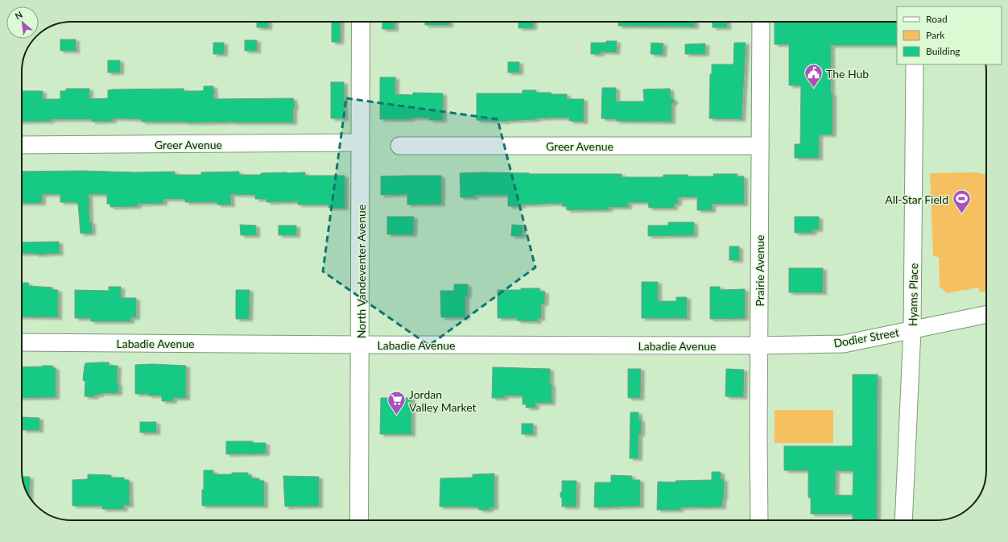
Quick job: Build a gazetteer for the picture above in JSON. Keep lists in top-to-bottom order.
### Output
{
  "streets": {
    "main road": ["North Vandeventer Avenue"],
    "street": [
      "Greer Avenue",
      "Prairie Avenue",
      "Hyams Place",
      "Dodier Street",
      "Labadie Avenue"
    ]
  },
  "crossings": [
    ["Greer Avenue", "Prairie Avenue"],
    ["Greer Avenue", "North Vandeventer Avenue"],
    ["Prairie Avenue", "Dodier Street"],
    ["Prairie Avenue", "Labadie Avenue"],
    ["North Vandeventer Avenue", "Labadie Avenue"],
    ["Hyams Place", "Dodier Street"],
    ["Dodier Street", "Labadie Avenue"]
  ],
  "places": {
    "public building": ["The Hub"],
    "sports": ["All-Star Field"],
    "supermarket": ["Jordan Valley Market"]
  },
  "legend": ["Road", "Park", "Building"],
  "north": "top left"
}
